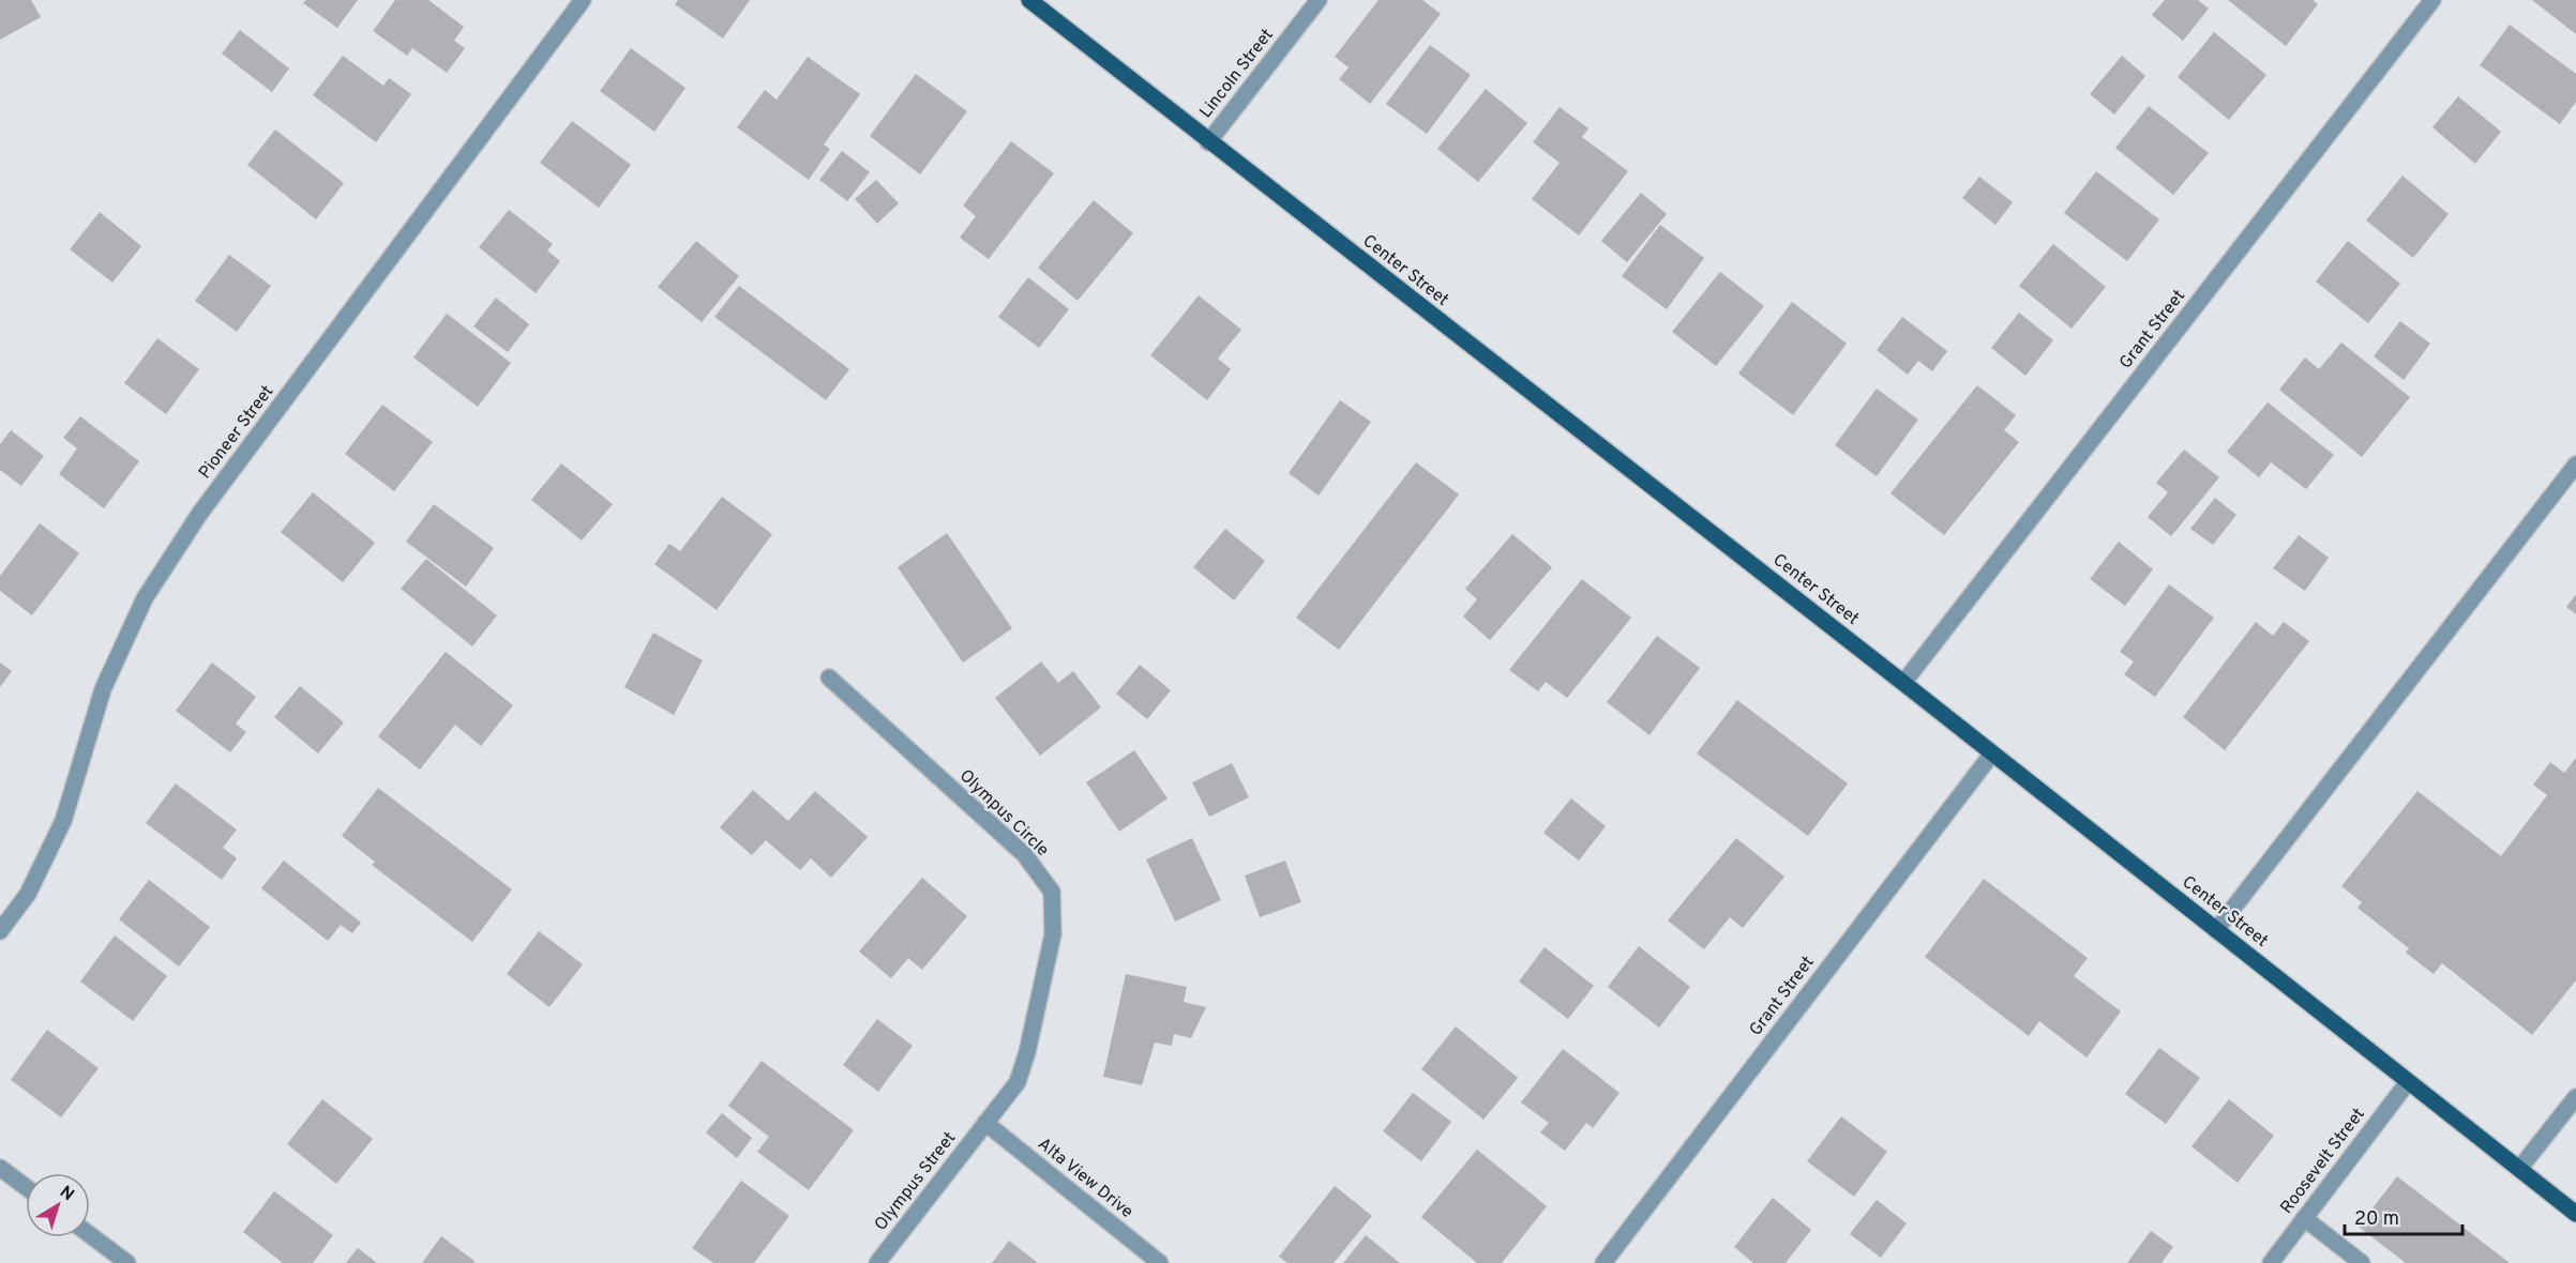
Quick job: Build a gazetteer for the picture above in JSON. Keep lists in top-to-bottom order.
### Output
{
  "streets": {
    "main road": ["Center Street"],
    "street": [
      "Lincoln Street",
      "Grant Street",
      "Pioneer Street",
      "Olympus Circle",
      "Roosevelt Street",
      "Alta View Drive",
      "Olympus Street"
    ]
  },
  "crossings": [
    ["Lincoln Street", "Center Street"],
    ["Center Street", "Grant Street"],
    ["Center Street", "Roosevelt Street"],
    ["Olympus Circle", "Alta View Drive"],
    ["Olympus Circle", "Olympus Street"],
    ["Alta View Drive", "Olympus Street"]
  ],
  "scale_bar": "20 m",
  "north": "top right"
}
